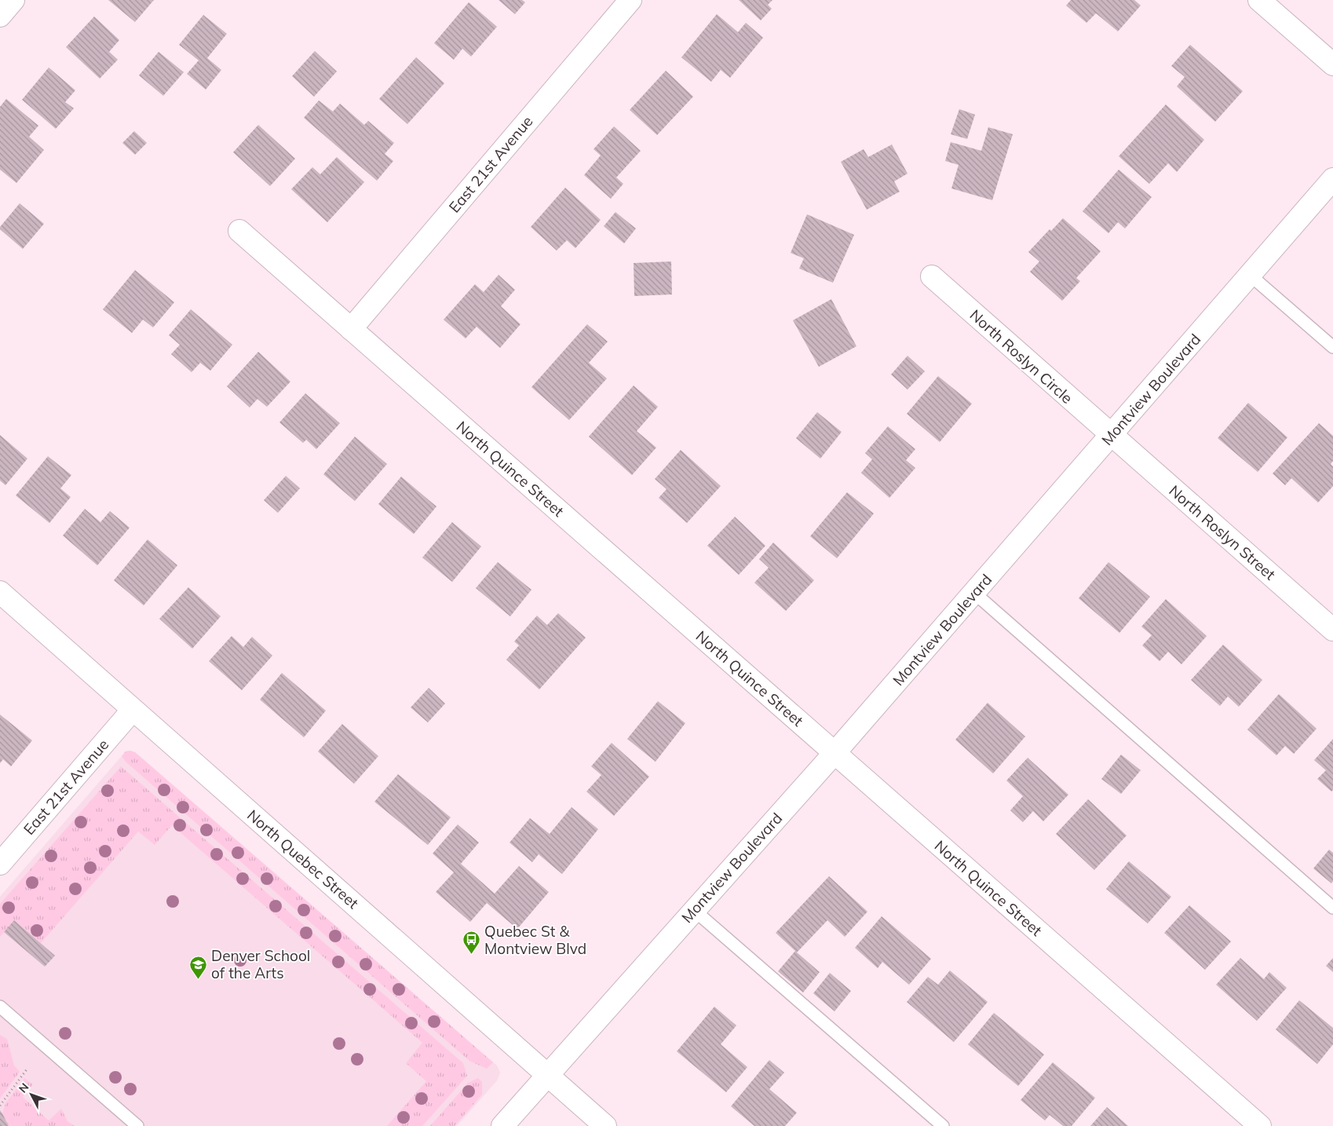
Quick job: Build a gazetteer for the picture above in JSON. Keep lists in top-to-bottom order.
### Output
{
  "streets": {
    "street": [
      "East 21st Avenue",
      "North Roslyn Circle",
      "Montview Boulevard",
      "North Quince Street",
      "North Roslyn Street",
      "North Quebec Street"
    ]
  },
  "crossings": [
    ["East 21st Avenue", "North Quince Street"],
    ["East 21st Avenue", "North Quebec Street"],
    ["North Roslyn Circle", "Montview Boulevard"],
    ["North Roslyn Circle", "North Roslyn Street"],
    ["Montview Boulevard", "North Quince Street"],
    ["Montview Boulevard", "North Roslyn Street"],
    ["Montview Boulevard", "North Quebec Street"]
  ],
  "places": {
    "bus stop": ["Quebec St & Montview Blvd"],
    "school or university": ["Denver School of the Arts"]
  },
  "north": "top left"
}
